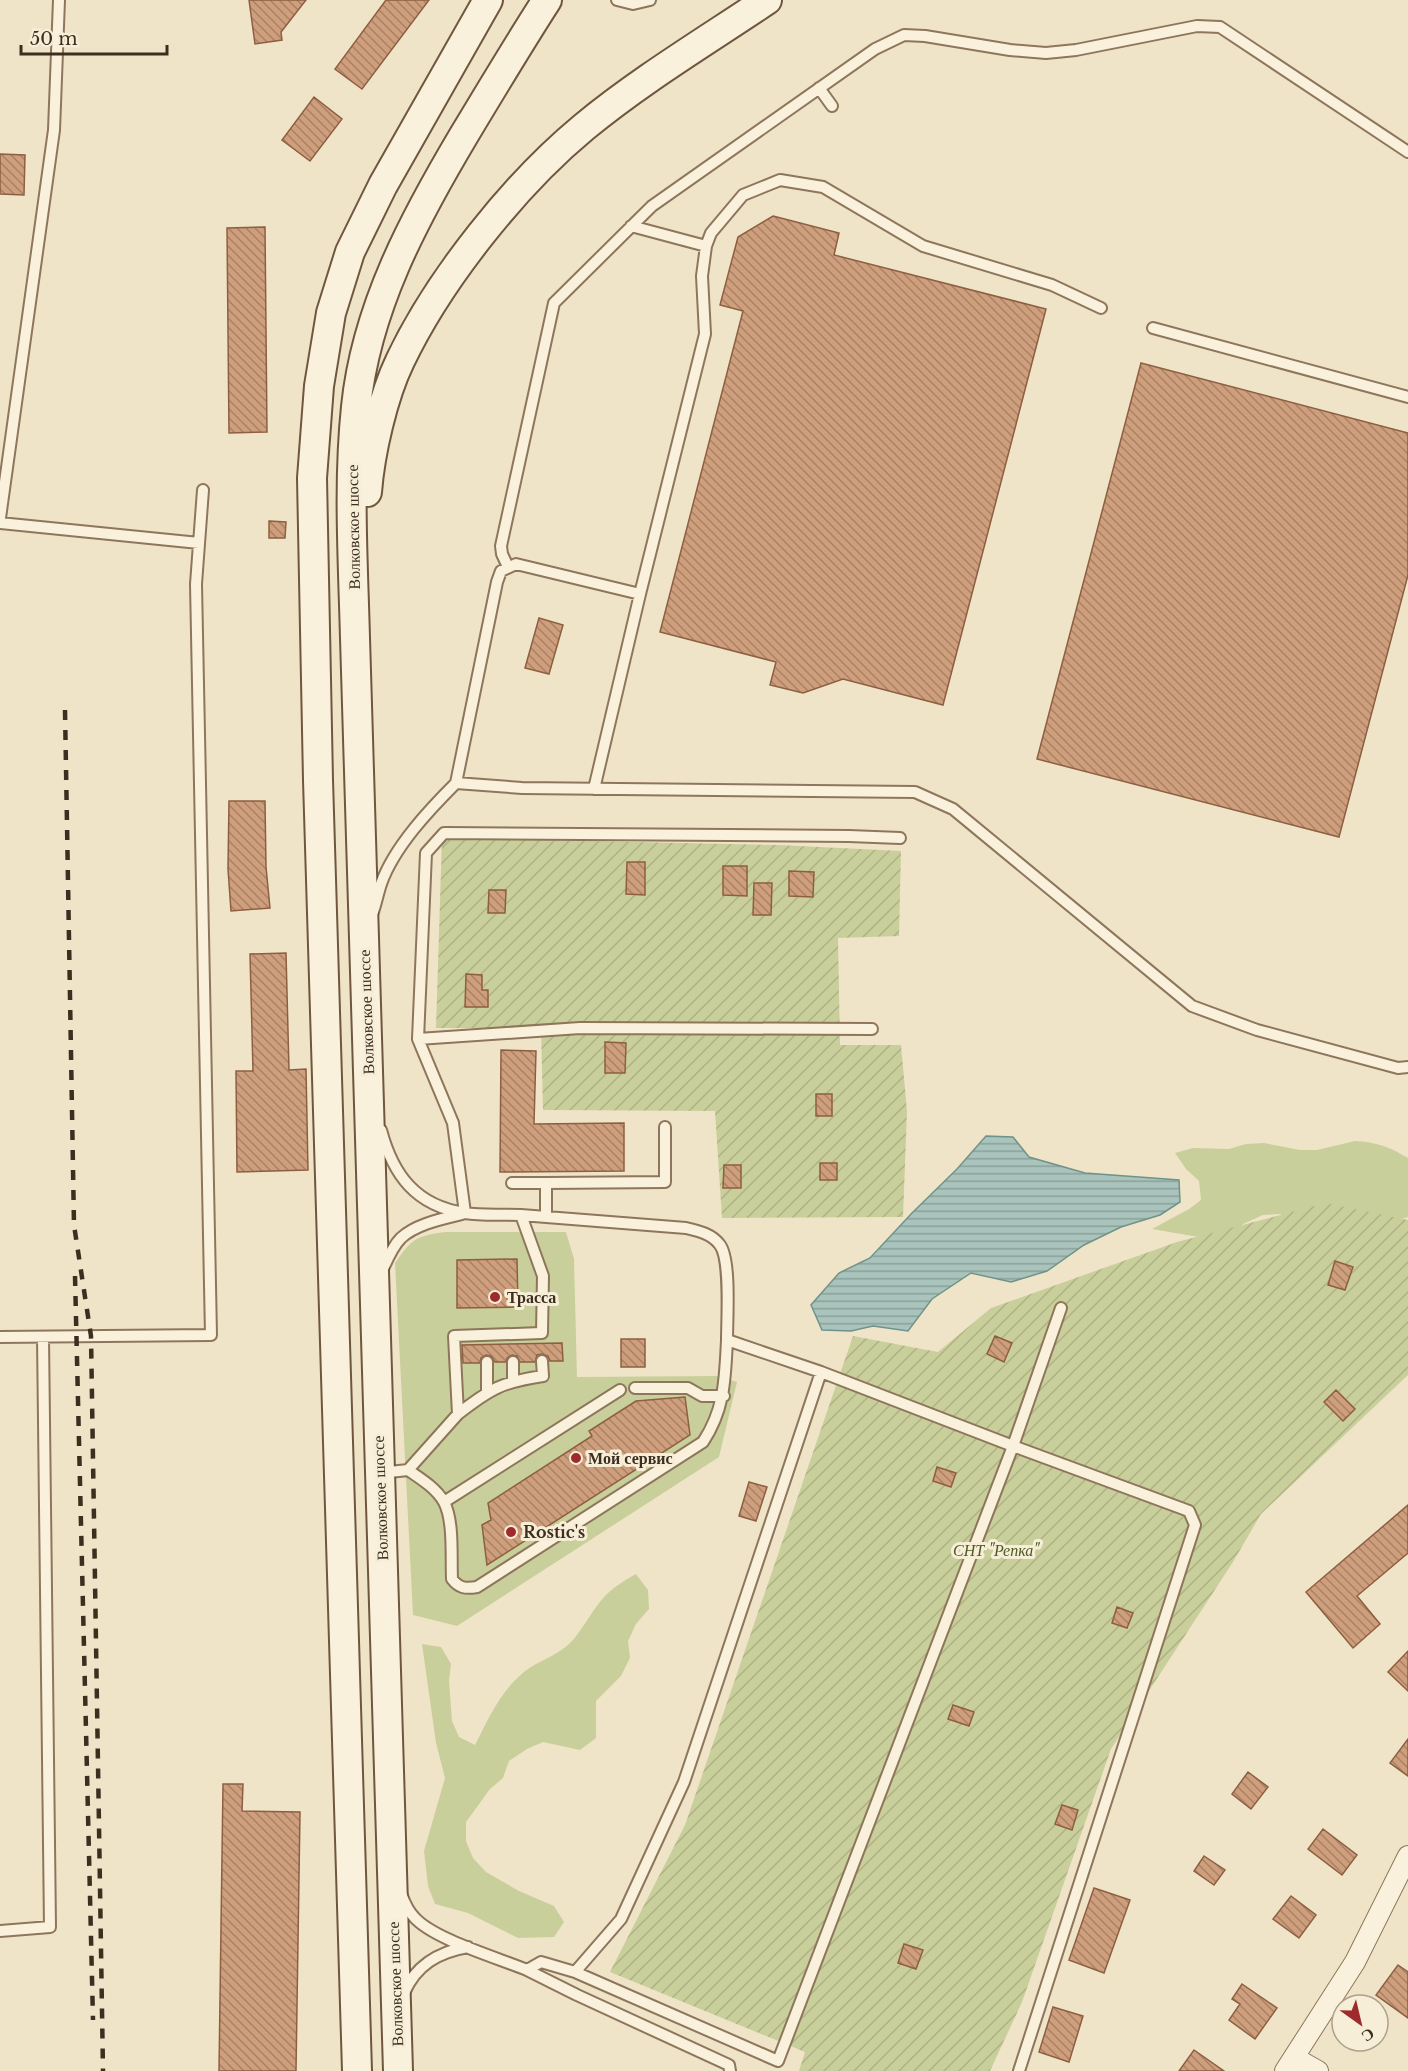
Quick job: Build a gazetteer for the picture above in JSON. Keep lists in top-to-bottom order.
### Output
{
  "streets": {
    "main road": ["Волковское шоссе"]
  },
  "parks": ["СНТ \"Репка\""],
  "places": ["Трасса", "Мой сервис", "Rostic's"],
  "scale_bar": "50 m",
  "north": "bottom right"
}
